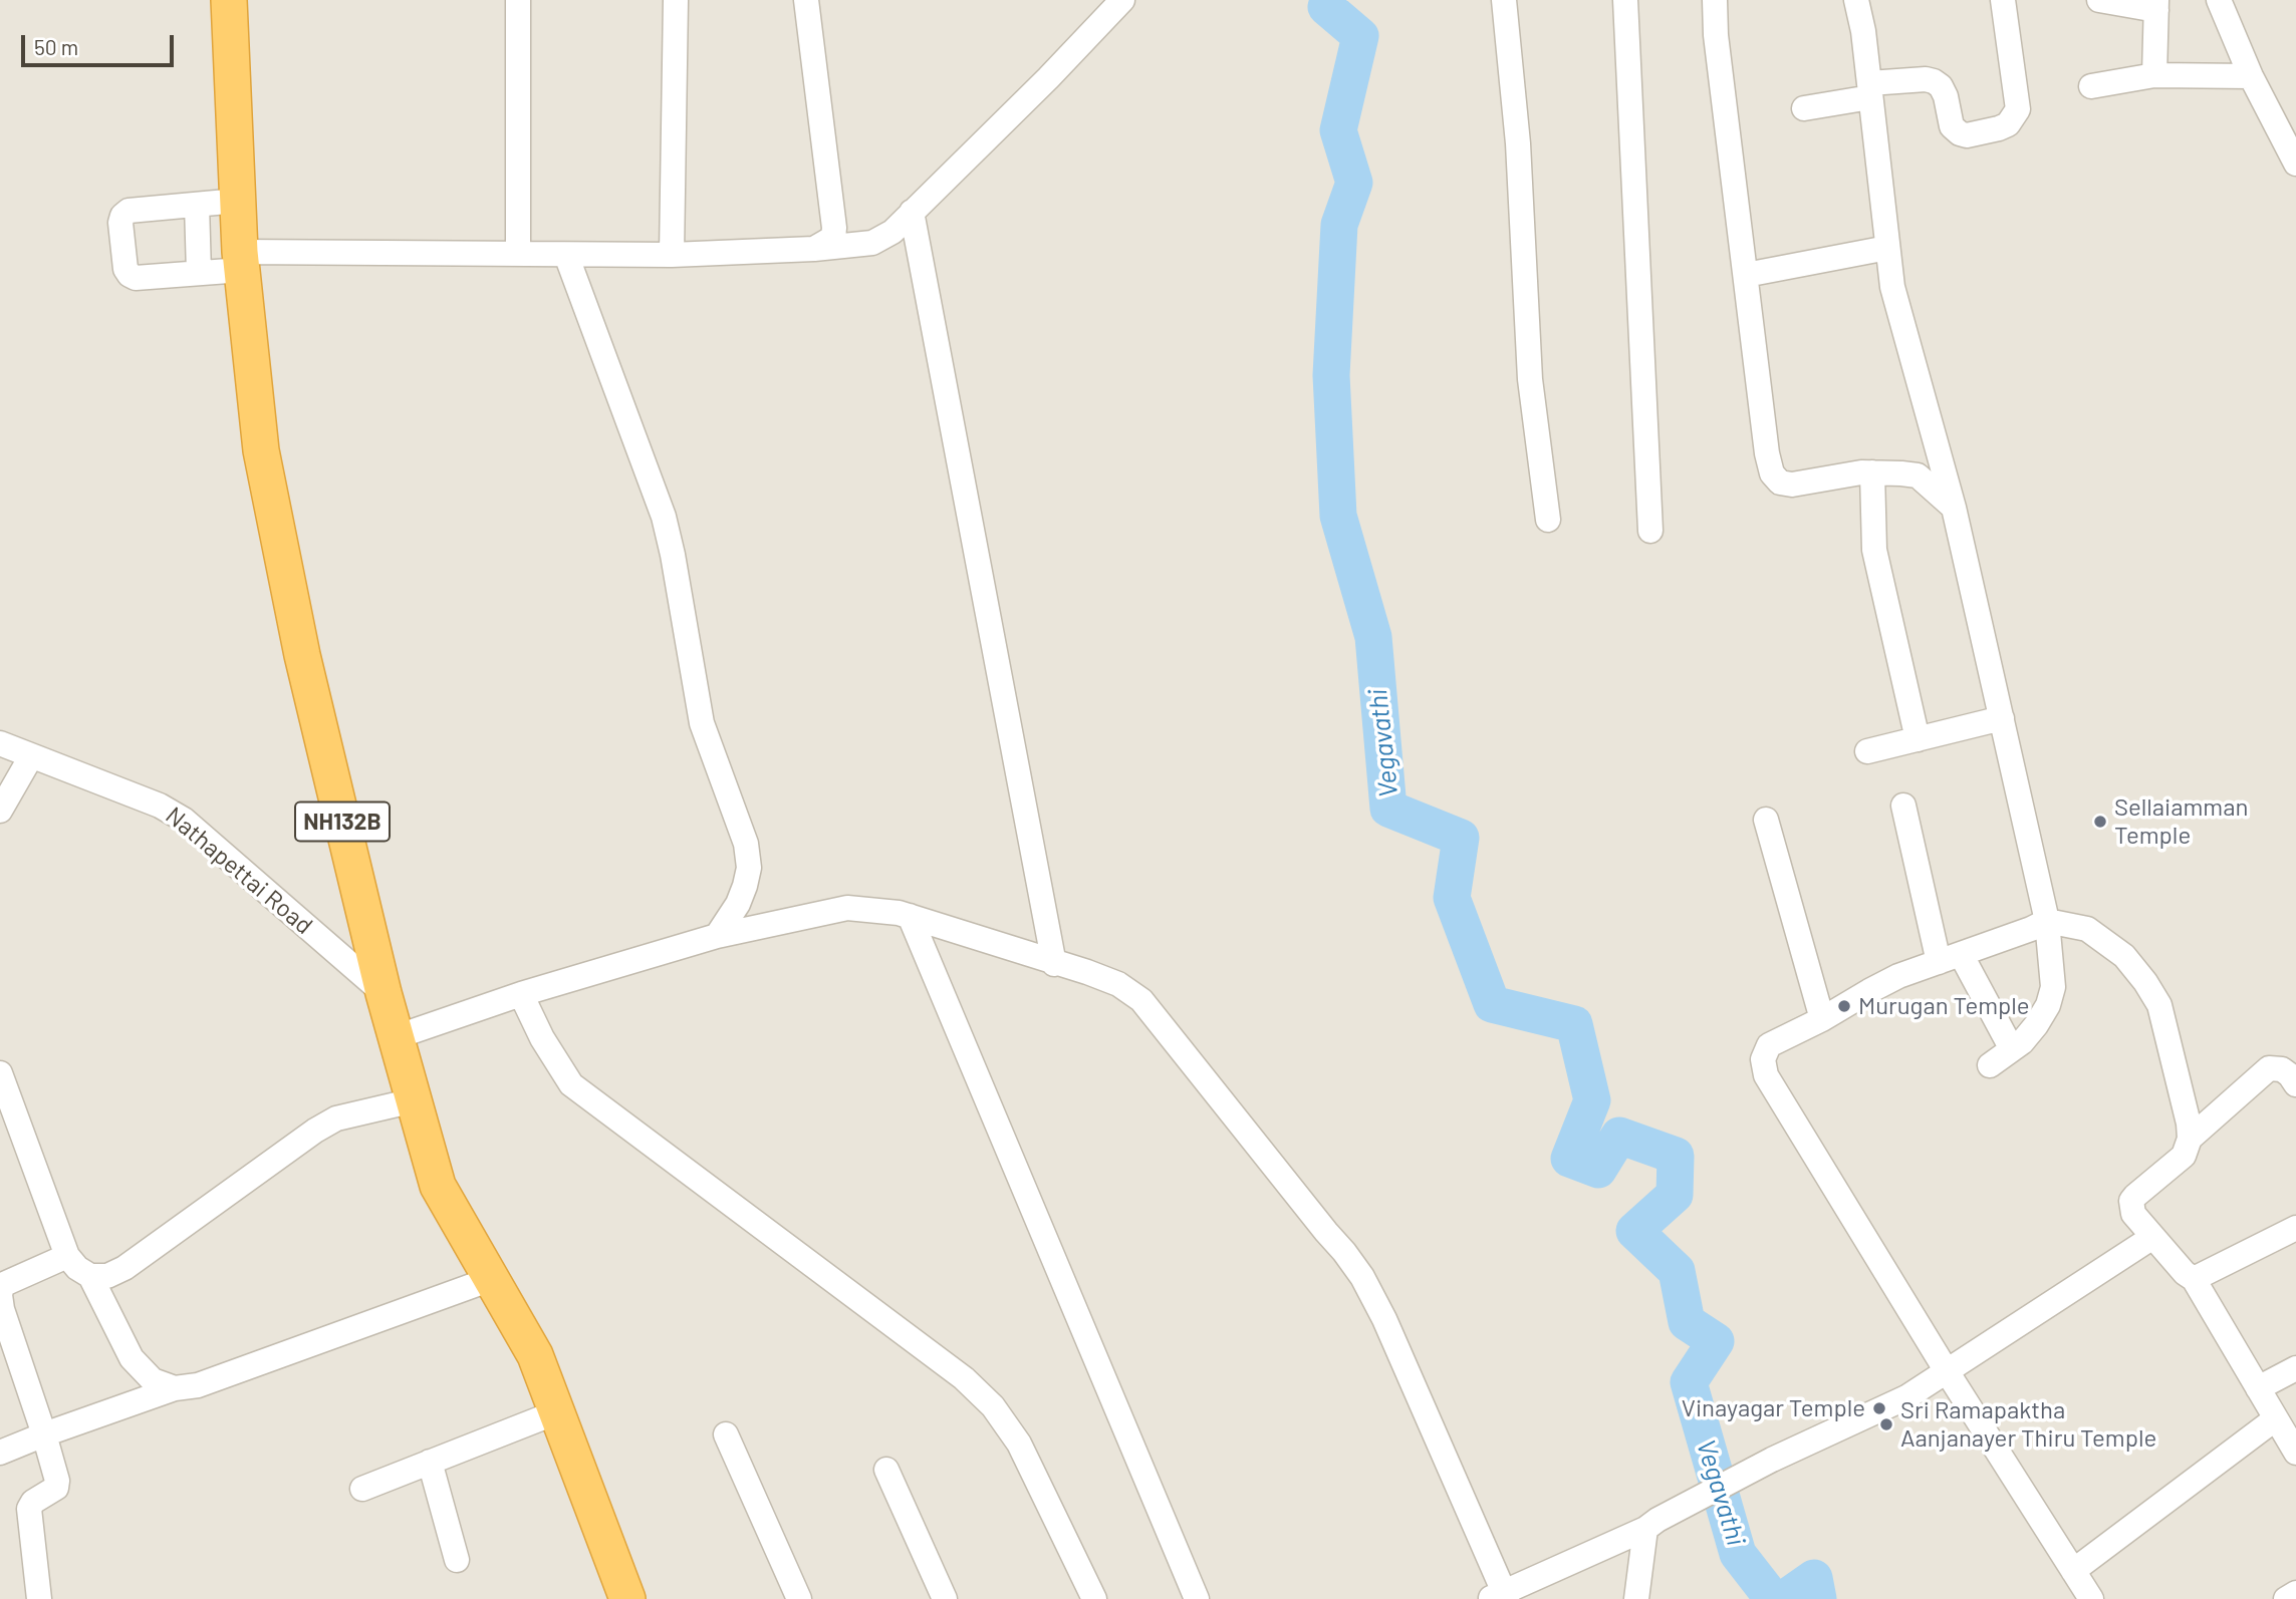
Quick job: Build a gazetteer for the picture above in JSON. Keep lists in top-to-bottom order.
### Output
{
  "streets": {
    "highway": ["NH132B"],
    "street": ["Nathapettai Road"]
  },
  "crossings": [
    ["NH132B", "Nathapettai Road"]
  ],
  "water": ["Vegavathi"],
  "places": [
    "Sellaiamman Temple",
    "Murugan Temple",
    "Vinayagar Temple",
    "Sri Ramapaktha Aanjanayer Thiru Temple"
  ],
  "scale_bar": "50 m"
}
